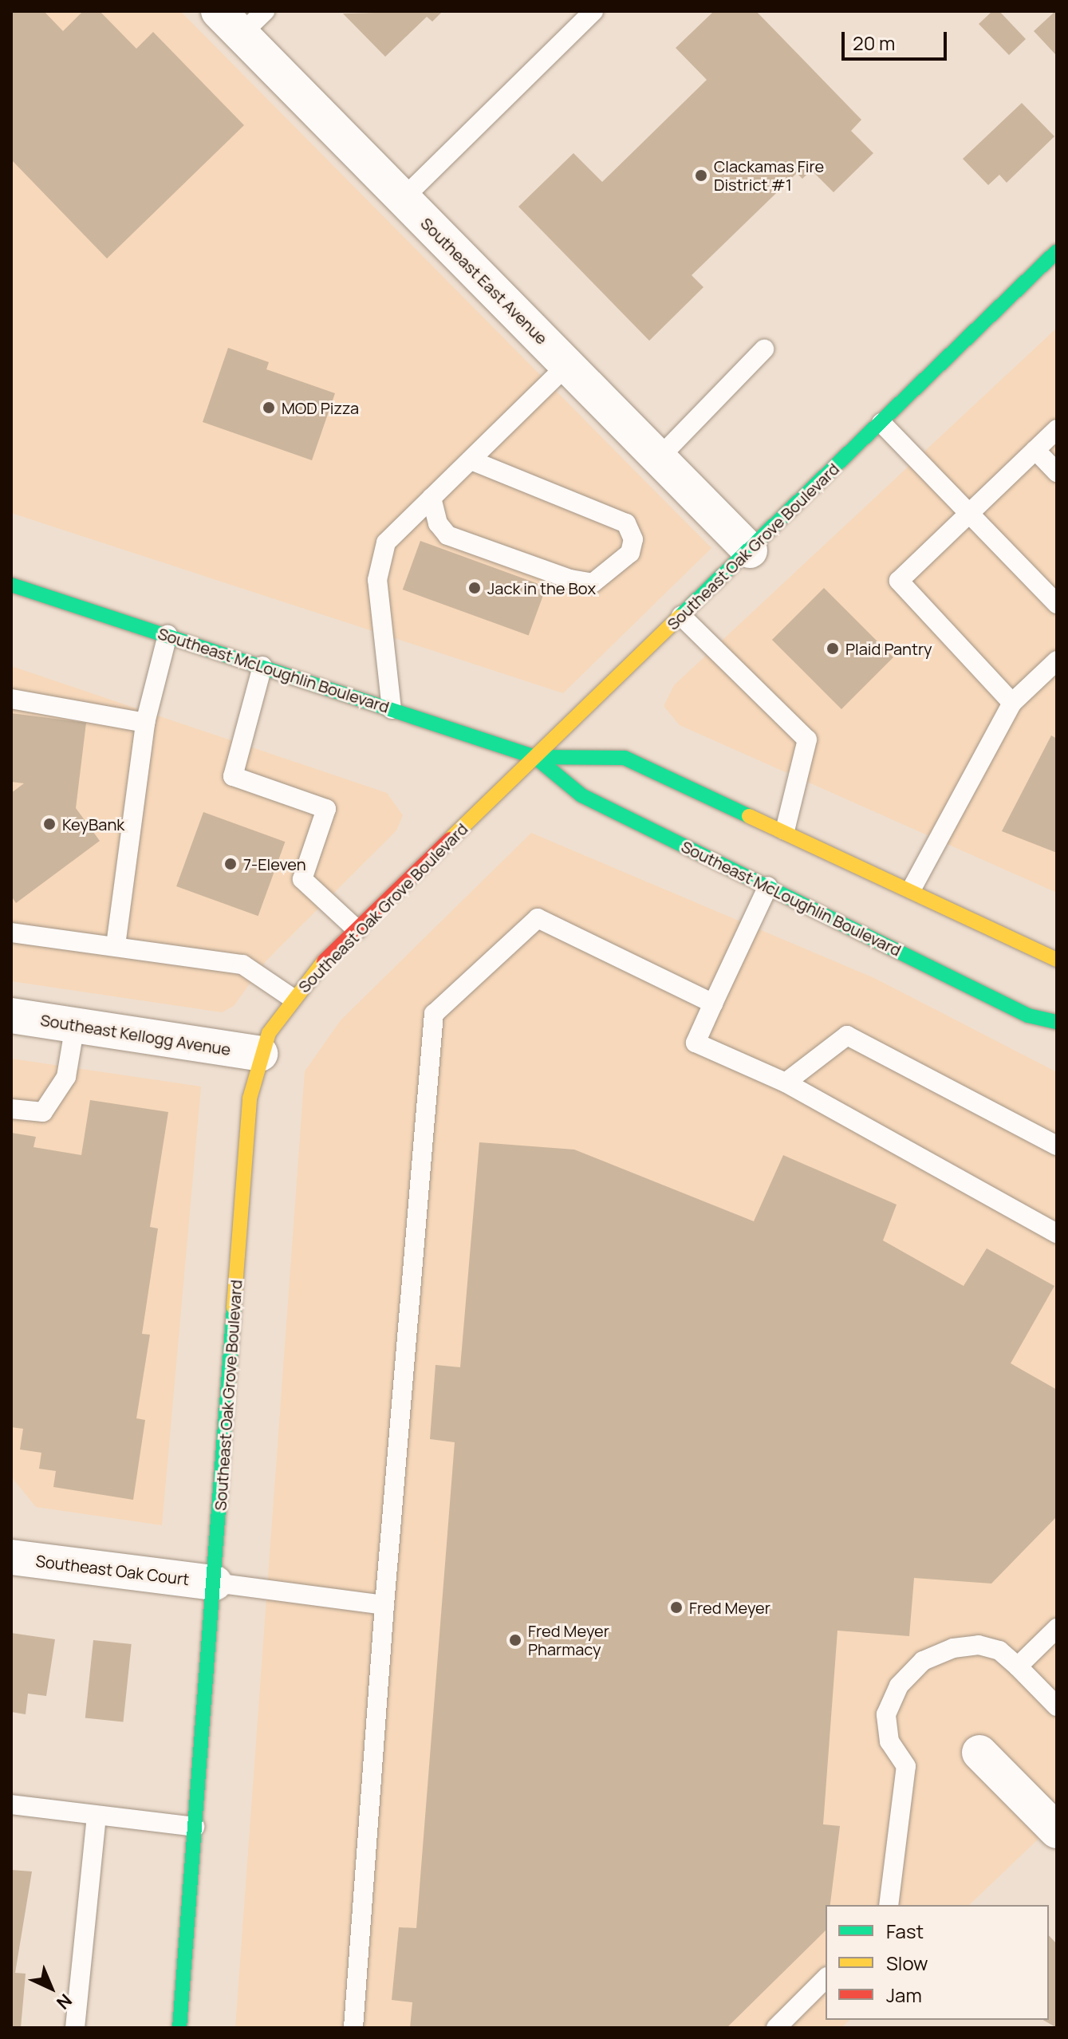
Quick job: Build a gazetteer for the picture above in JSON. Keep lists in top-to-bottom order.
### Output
{
  "streets": {
    "main road": ["Southeast Oak Grove Boulevard", "Southeast McLoughlin Boulevard"],
    "street": ["Southeast East Avenue", "Southeast Kellogg Avenue", "Southeast Oak Court"]
  },
  "crossings": [
    ["Southeast East Avenue", "Southeast Oak Grove Boulevard"],
    ["Southeast Oak Grove Boulevard", "Southeast McLoughlin Boulevard"],
    ["Southeast Oak Grove Boulevard", "Southeast Kellogg Avenue"],
    ["Southeast Oak Grove Boulevard", "Southeast Oak Court"]
  ],
  "places": [
    "Clackamas Fire District #1",
    "MOD Pizza",
    "Jack in the Box",
    "Plaid Pantry",
    "KeyBank",
    "7-Eleven",
    "Fred Meyer",
    "Fred Meyer Pharmacy"
  ],
  "legend": ["Fast", "Slow", "Jam"],
  "scale_bar": "20 m",
  "north": "bottom right"
}
